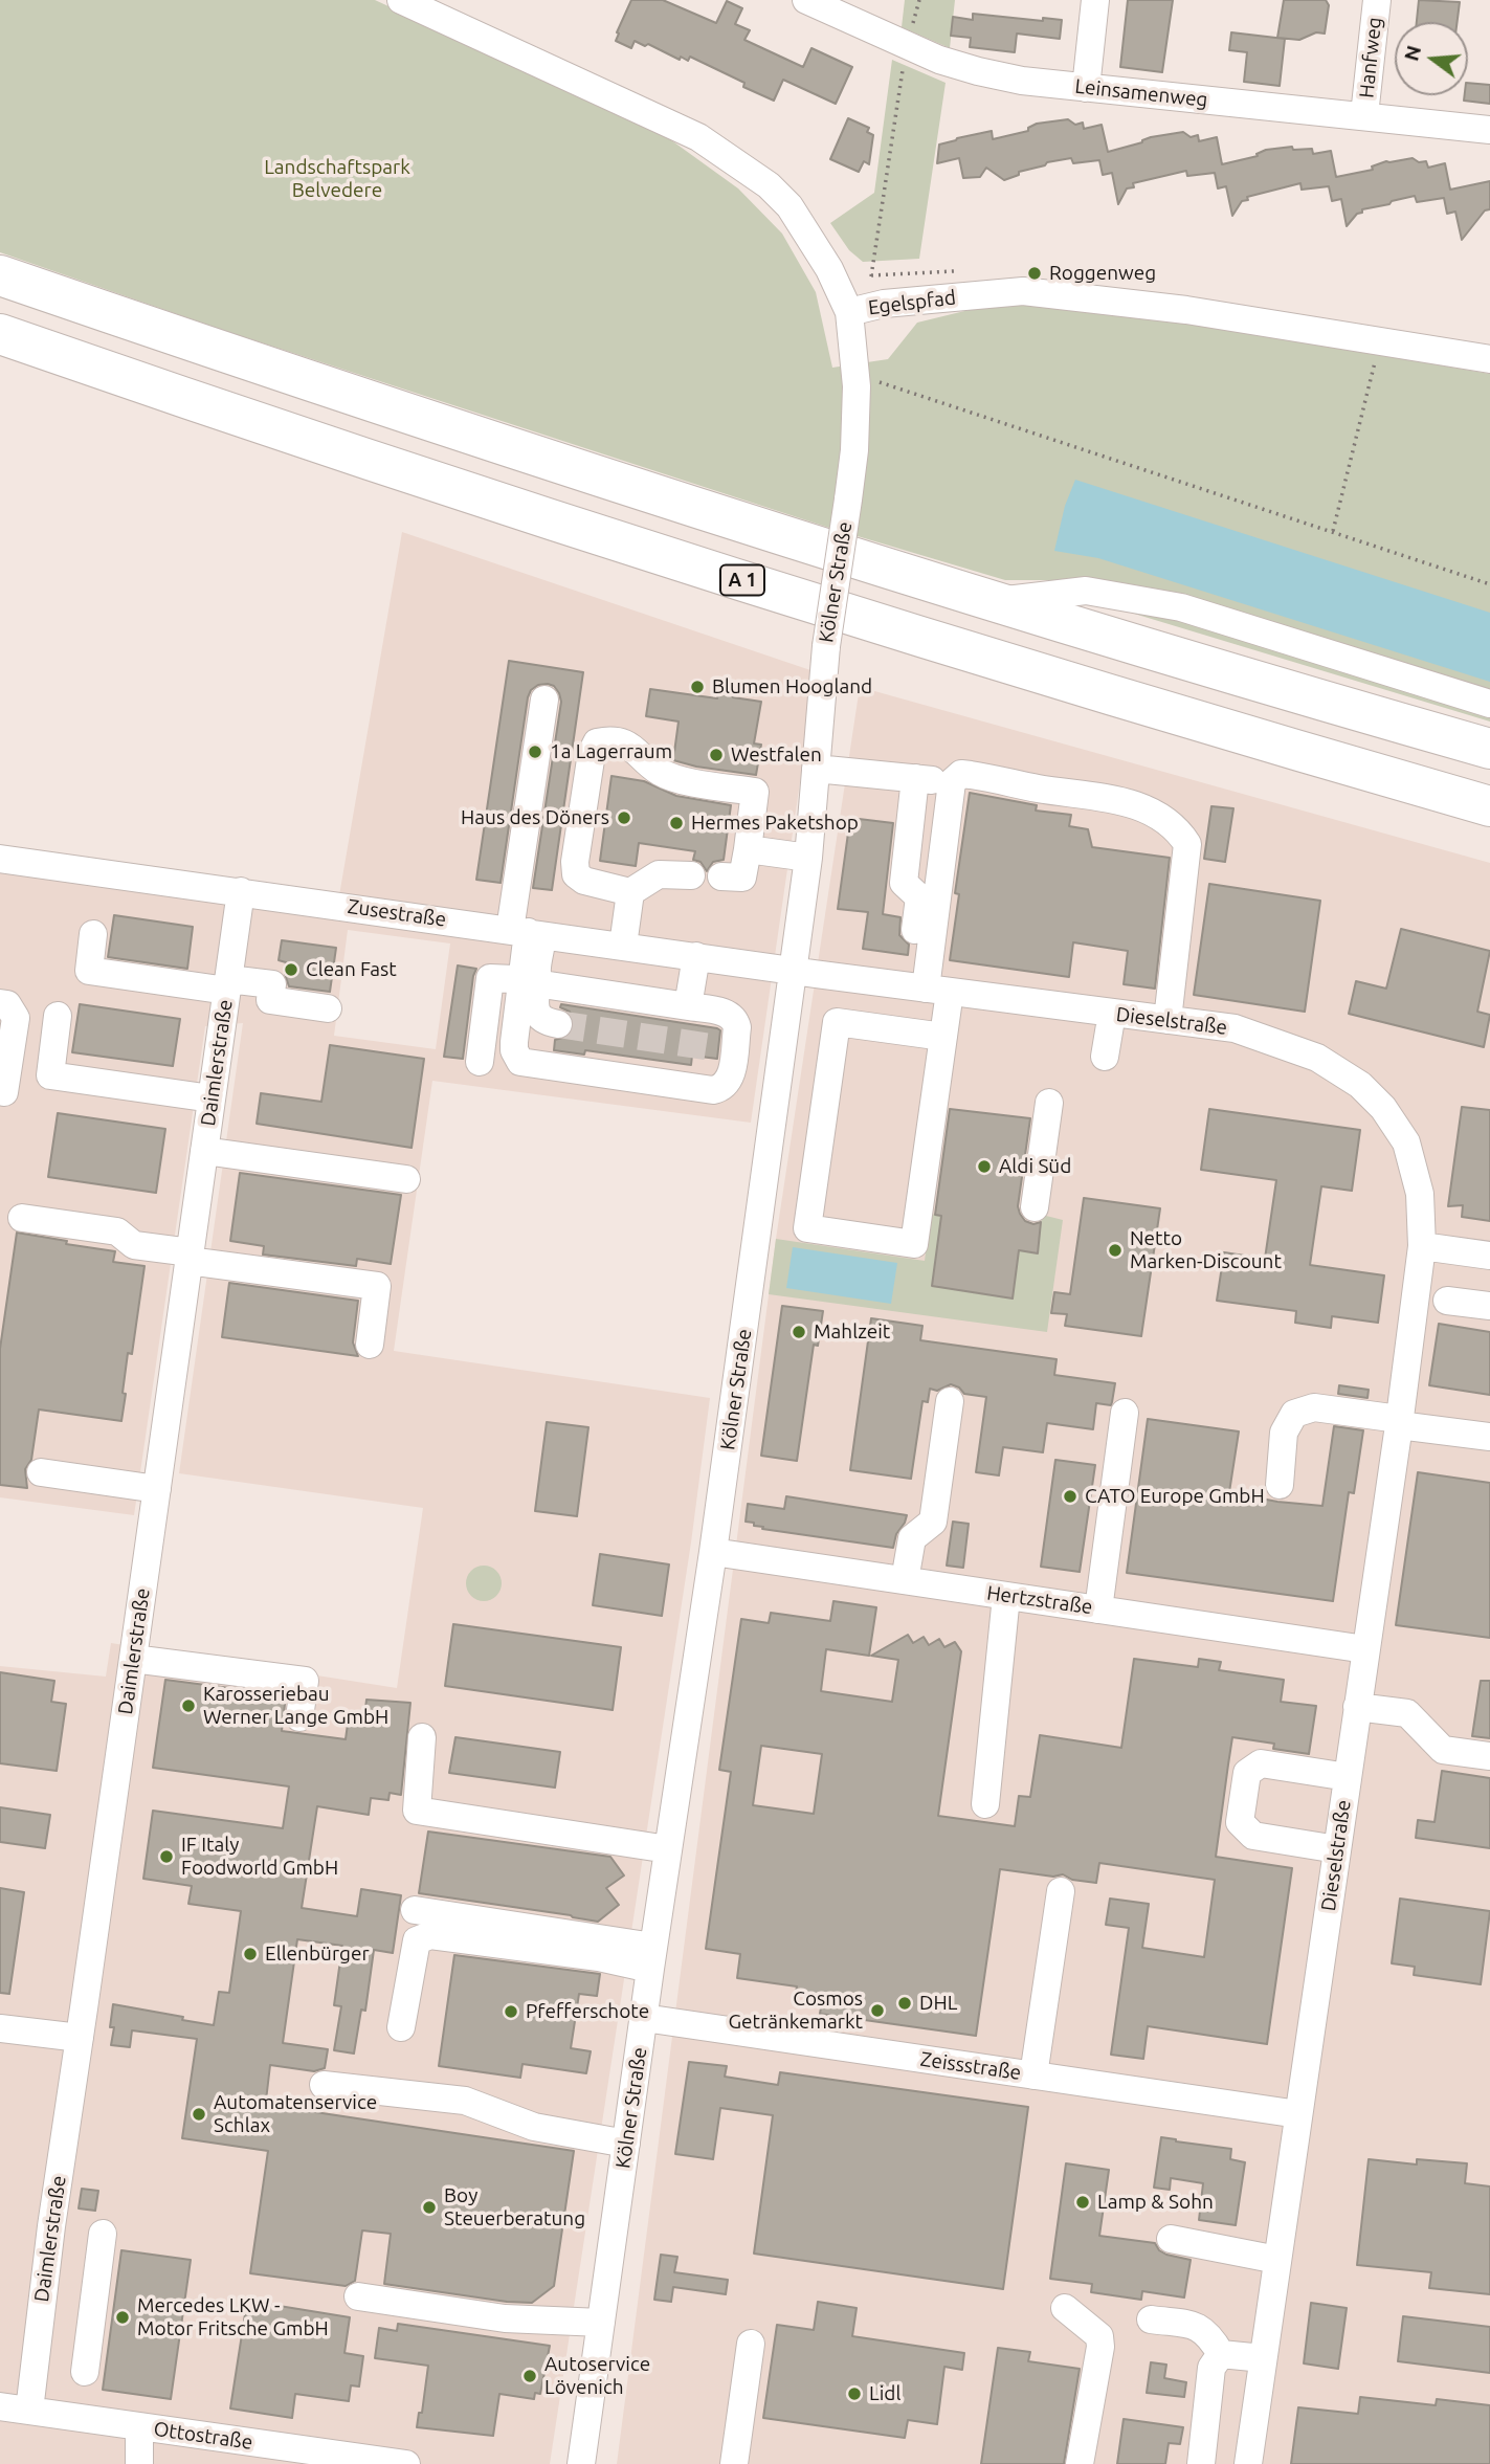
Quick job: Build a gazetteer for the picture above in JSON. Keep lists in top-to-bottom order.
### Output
{
  "streets": {
    "highway": ["A 1"],
    "street": [
      "Hanfweg",
      "Leinsamenweg",
      "Egelspfad",
      "Kölner Straße",
      "Zusestraße",
      "Dieselstraße",
      "Daimlerstraße",
      "Hertzstraße",
      "Zeissstraße",
      "Ottostraße"
    ]
  },
  "crossings": [
    ["Hanfweg", "Leinsamenweg"],
    ["Egelspfad", "Kölner Straße"],
    ["Kölner Straße", "Zusestraße"],
    ["Kölner Straße", "Dieselstraße"],
    ["Kölner Straße", "Hertzstraße"],
    ["Kölner Straße", "Zeissstraße"],
    ["Zusestraße", "Dieselstraße"],
    ["Zusestraße", "Daimlerstraße"],
    ["Dieselstraße", "Hertzstraße"],
    ["Dieselstraße", "Zeissstraße"],
    ["Daimlerstraße", "Ottostraße"]
  ],
  "parks": ["Landschaftspark Belvedere"],
  "places": [
    "Roggenweg",
    "Blumen Hoogland",
    "1a Lagerraum",
    "Westfalen",
    "Haus des Döners",
    "Hermes Paketshop",
    "Clean Fast",
    "Aldi Süd",
    "Netto Marken-Discount",
    "Mahlzeit",
    "CATO Europe GmbH",
    "Karosseriebau Werner Lange GmbH",
    "IF Italy Foodworld GmbH",
    "Ellenbürger",
    "DHL",
    "Cosmos Getränkemarkt",
    "Pfefferschote",
    "Automatenservice Schlax",
    "Lamp & Sohn",
    "Boy Steuerberatung",
    "Mercedes LKW - Motor Fritsche GmbH",
    "Autoservice Lövenich",
    "Lidl"
  ],
  "north": "left"
}
